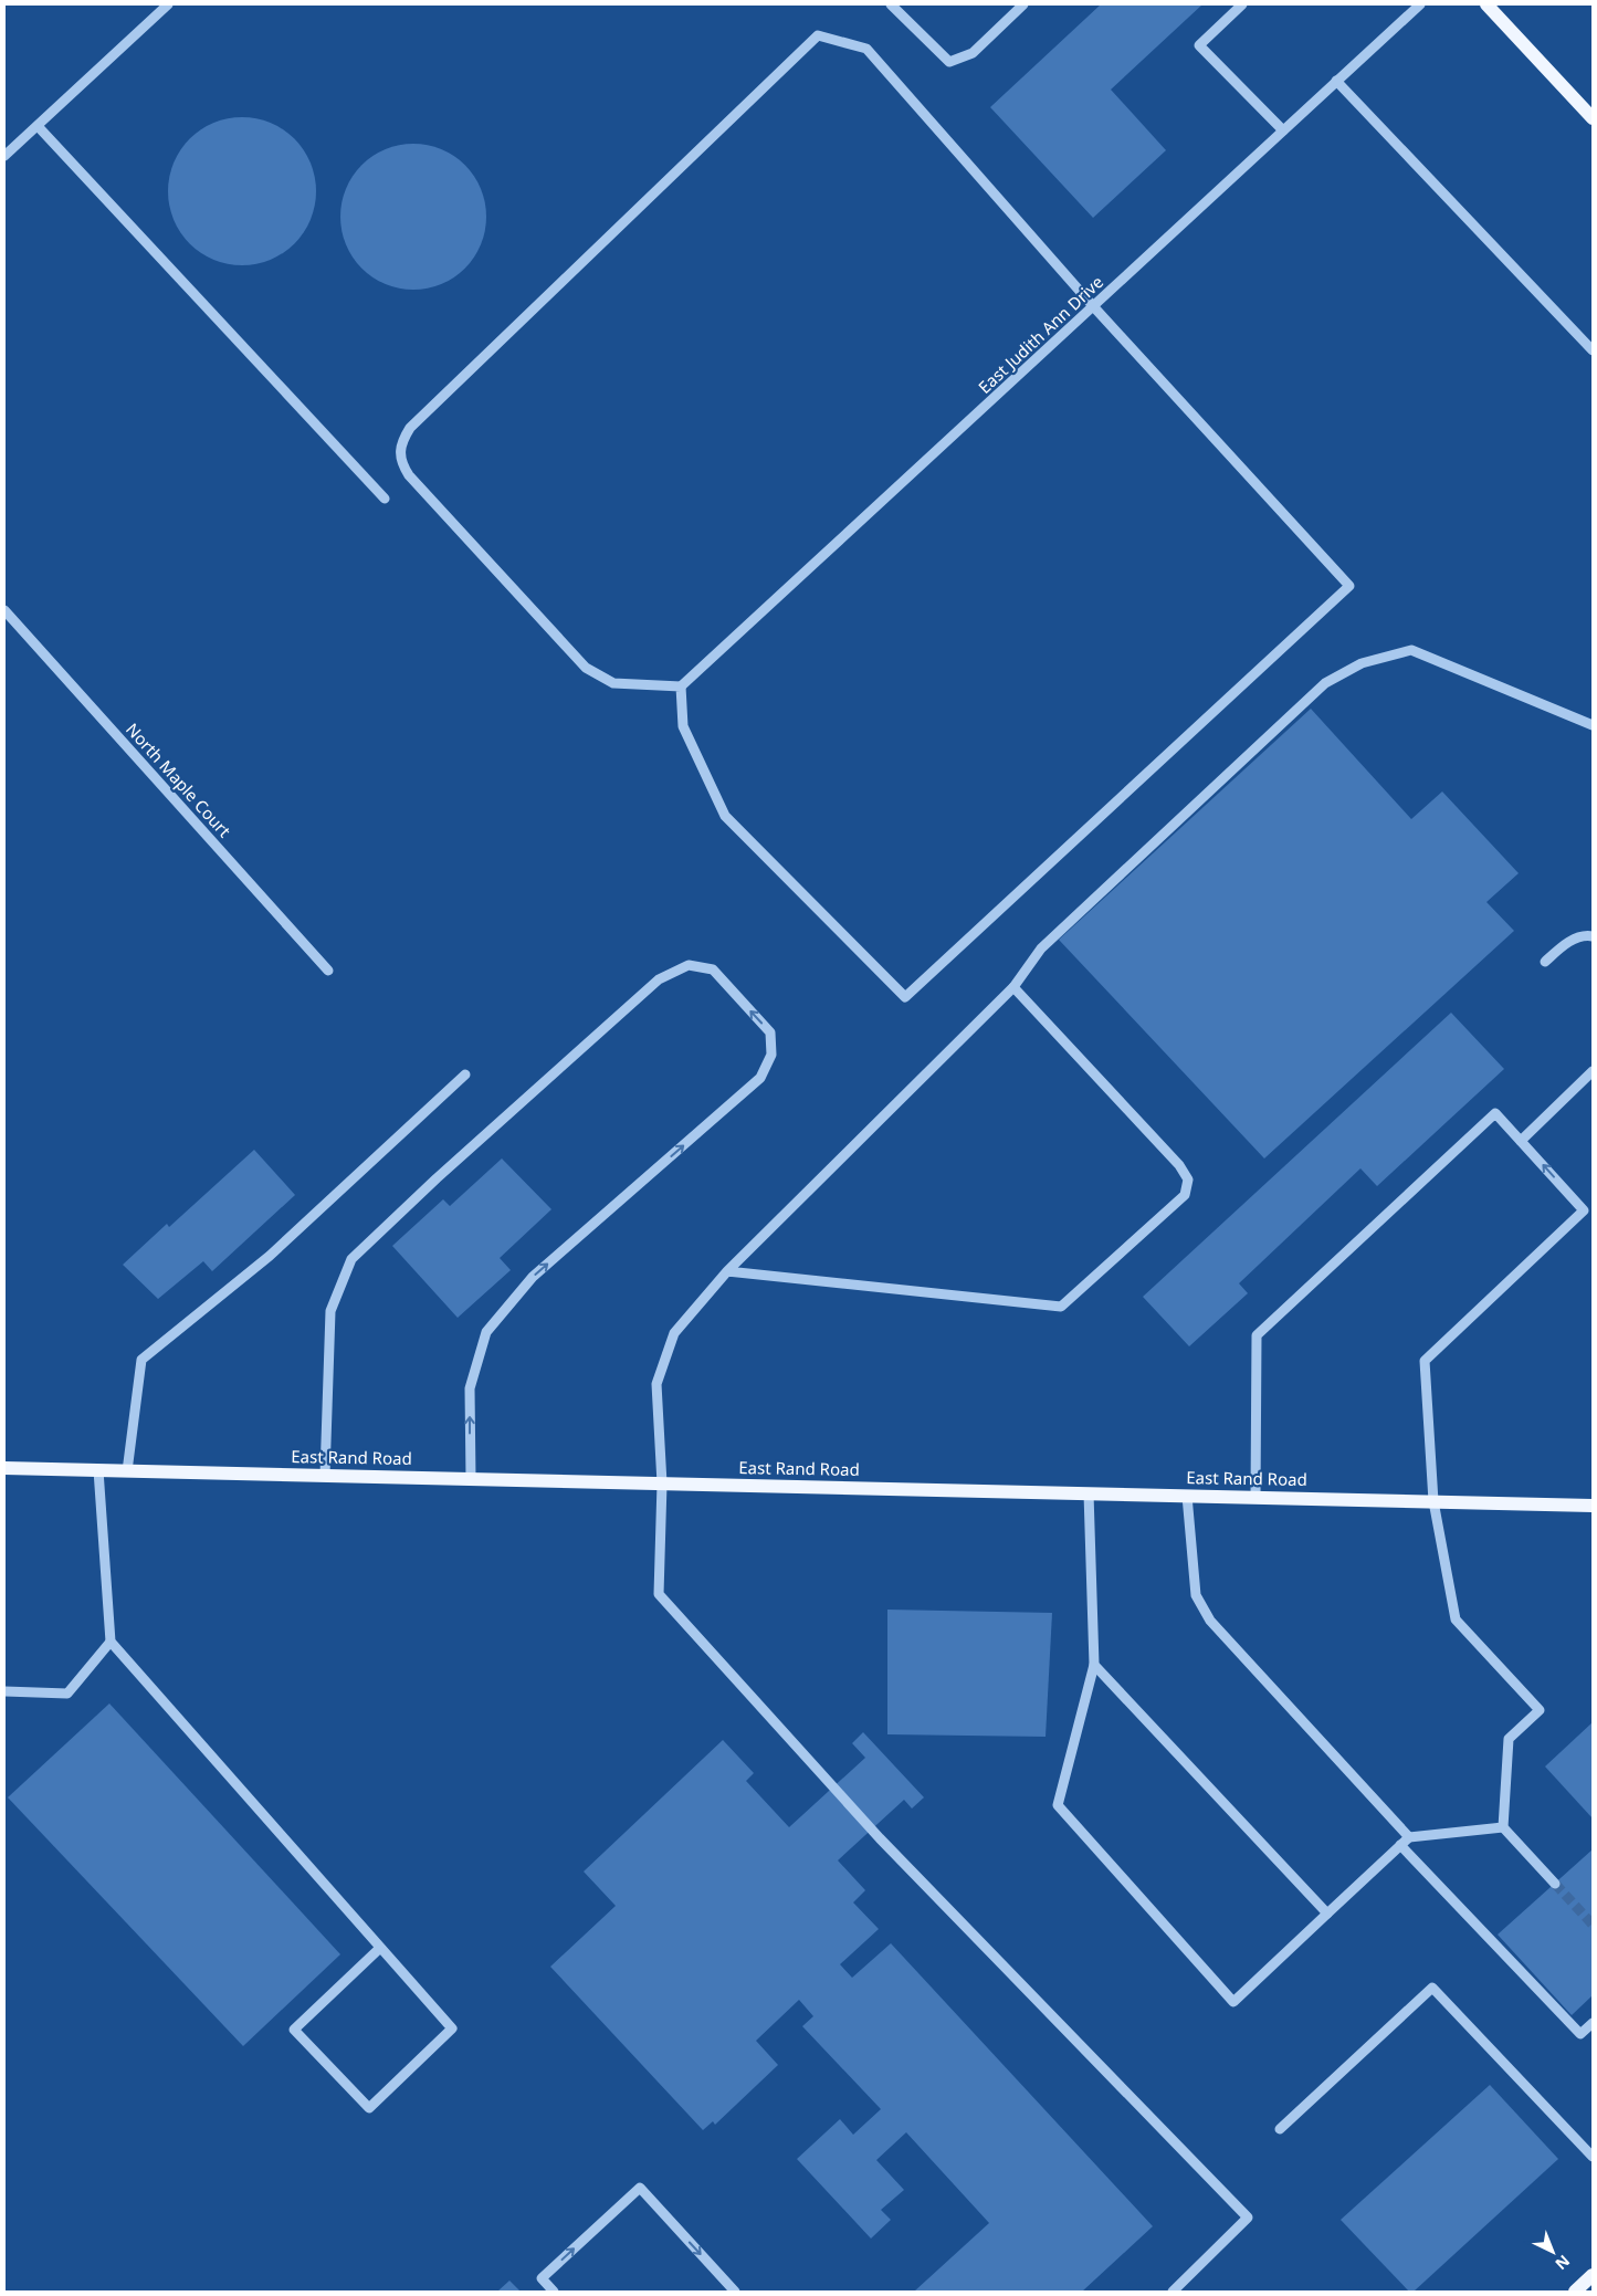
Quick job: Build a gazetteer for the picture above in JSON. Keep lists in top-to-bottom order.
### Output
{
  "streets": {
    "main road": ["East Rand Road"],
    "street": ["East Judith Ann Drive", "North Maple Court"]
  },
  "north": "bottom right"
}
